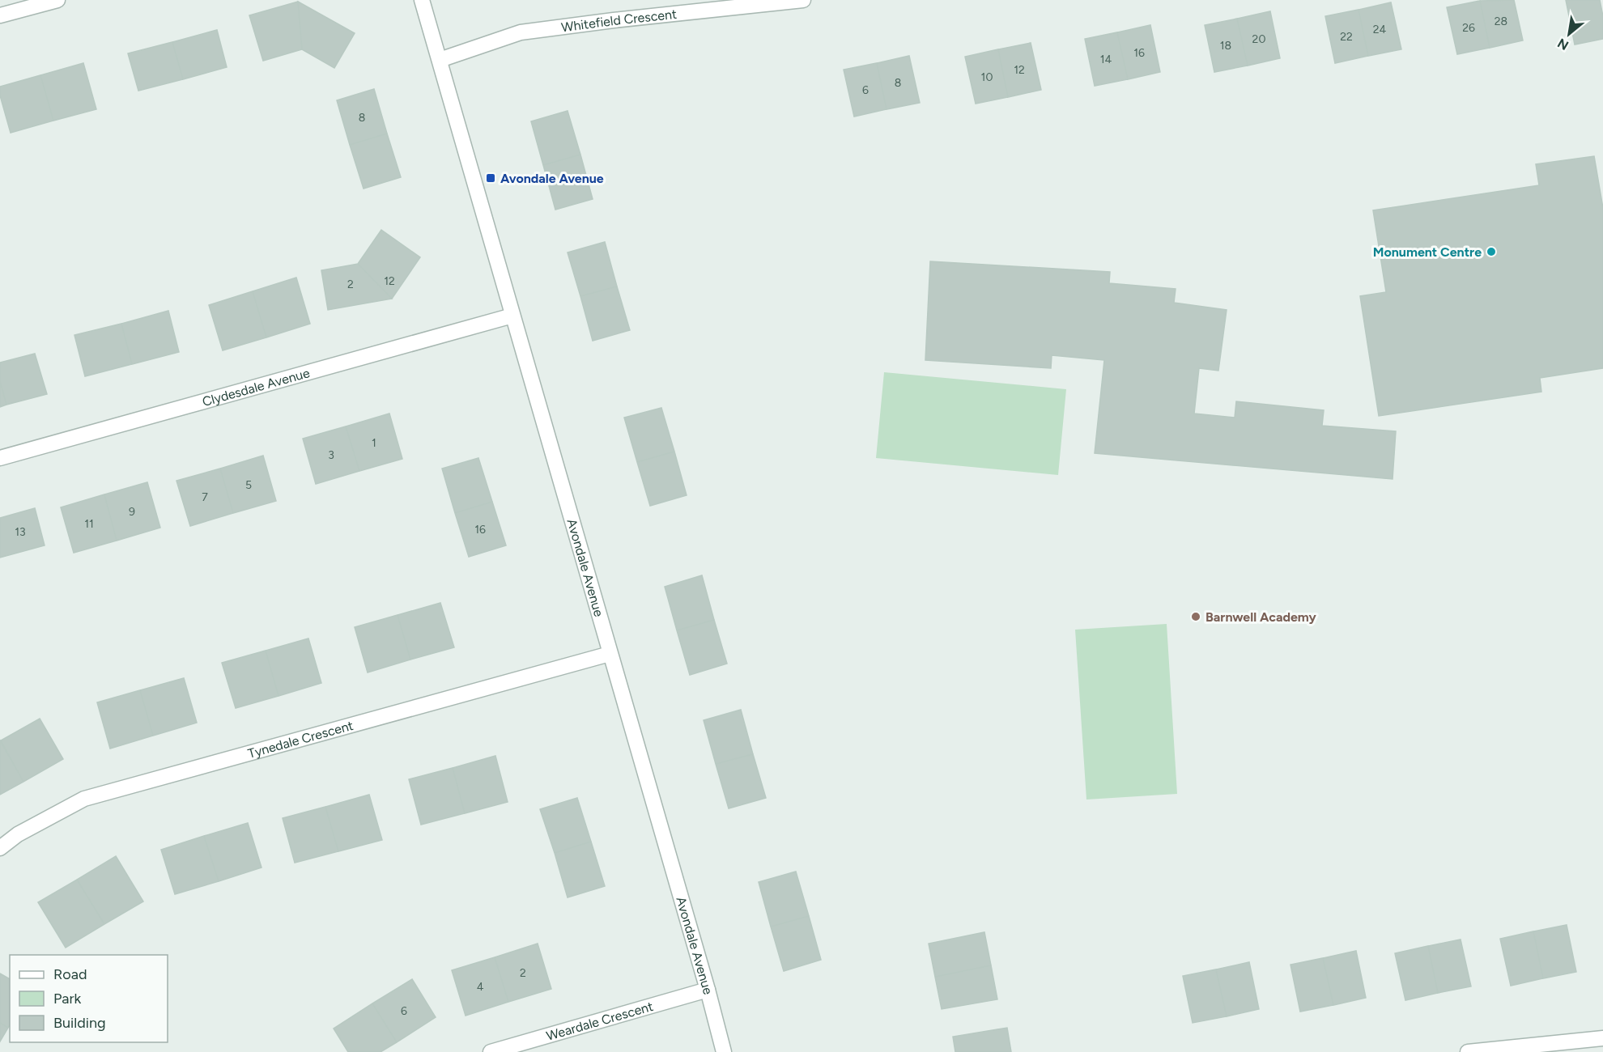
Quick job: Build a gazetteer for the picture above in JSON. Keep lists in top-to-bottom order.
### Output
{
  "streets": {
    "street": [
      "Whitefield Crescent",
      "Clydesdale Avenue",
      "Avondale Avenue",
      "Tynedale Crescent",
      "Weardale Crescent"
    ]
  },
  "crossings": [
    ["Whitefield Crescent", "Avondale Avenue"],
    ["Clydesdale Avenue", "Avondale Avenue"],
    ["Avondale Avenue", "Tynedale Crescent"],
    ["Avondale Avenue", "Weardale Crescent"]
  ],
  "places": {
    "transit": ["Avondale Avenue"],
    "other": ["Monument Centre", "Barnwell Academy"]
  },
  "house_numbers": [
    "28",
    "26",
    "24",
    "22",
    "20",
    "18",
    "16",
    "14",
    "12",
    "10",
    "8",
    "6",
    "8",
    "12",
    "2",
    "1",
    "3",
    "5",
    "7",
    "9",
    "11",
    "16",
    "13",
    "2",
    "4",
    "6"
  ],
  "legend": ["Road", "Park", "Building"],
  "north": "bottom left"
}
